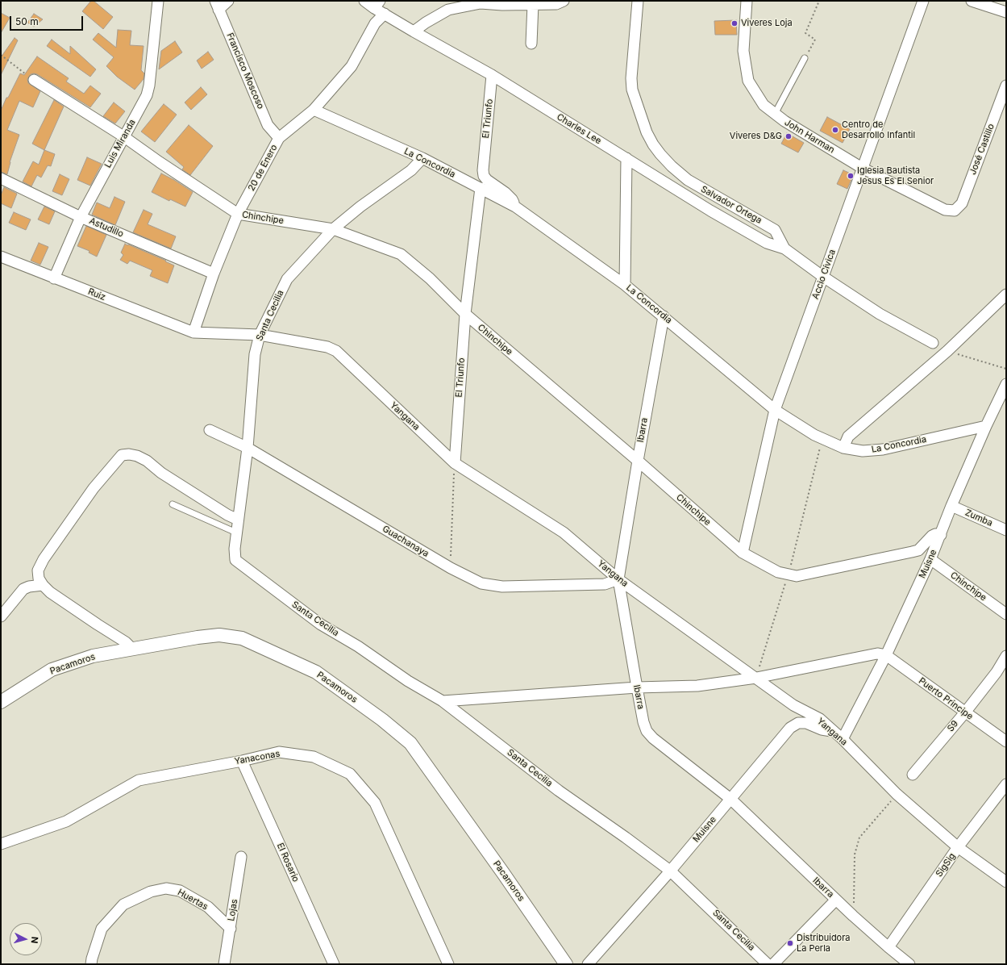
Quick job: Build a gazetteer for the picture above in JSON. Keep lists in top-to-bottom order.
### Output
{
  "streets": {
    "street": [
      "Francisco Moscoso",
      "El Triunfo",
      "Charles Lee",
      "John Harman",
      "Luis Miranda",
      "José Castillo",
      "La Concordia",
      "20 de Enero",
      "Salvador Ortega",
      "Chinchipe",
      "Astudillo",
      "Accio Cívica",
      "Ruiz",
      "Santa Cecilia",
      "Yangana",
      "Ibarra",
      "Zumba",
      "Guachanaya",
      "Muisne",
      "Pacamoros",
      "Puerto Principe",
      "S9",
      "Yanaconas",
      "El Rosario",
      "SigSig",
      "Huertas",
      "Lojas"
    ]
  },
  "crossings": [
    ["Francisco Moscoso", "20 de Enero"],
    ["El Triunfo", "Charles Lee"],
    ["El Triunfo", "La Concordia"],
    ["El Triunfo", "Chinchipe"],
    ["El Triunfo", "Yangana"],
    ["Charles Lee", "20 de Enero"],
    ["Charles Lee", "Salvador Ortega"],
    ["John Harman", "José Castillo"],
    ["John Harman", "Accio Cívica"],
    ["Luis Miranda", "Chinchipe"],
    ["Luis Miranda", "Astudillo"],
    ["Luis Miranda", "Ruiz"],
    ["La Concordia", "20 de Enero"],
    ["La Concordia", "Accio Cívica"],
    ["La Concordia", "Santa Cecilia"],
    ["La Concordia", "Ibarra"],
    ["La Concordia", "Muisne"],
    ["20 de Enero", "Chinchipe"],
    ["20 de Enero", "Astudillo"],
    ["20 de Enero", "Ruiz"],
    ["20 de Enero", "Yangana"],
    ["Salvador Ortega", "Accio Cívica"],
    ["Chinchipe", "Accio Cívica"],
    ["Chinchipe", "Santa Cecilia"],
    ["Chinchipe", "Ibarra"],
    ["Chinchipe", "Muisne"],
    ["Ruiz", "Yangana"],
    ["Santa Cecilia", "Yangana"],
    ["Santa Cecilia", "Guachanaya"],
    ["Santa Cecilia", "Muisne"],
    ["Yangana", "Ibarra"],
    ["Yangana", "Guachanaya"],
    ["Yangana", "Muisne"],
    ["Yangana", "SigSig"],
    ["Ibarra", "Guachanaya"],
    ["Ibarra", "Muisne"],
    ["Ibarra", "SigSig"],
    ["Zumba", "Muisne"],
    ["Muisne", "Puerto Principe"],
    ["Puerto Principe", "S9"],
    ["Yanaconas", "El Rosario"],
    ["Huertas", "Lojas"]
  ],
  "places": [
    "Viveres Loja",
    "Centro de Desarrollo Infantil",
    "Viveres D&G",
    "Iglesia Bautista Jesus Es El Senior",
    "Distribuidora La Perla"
  ],
  "scale_bar": "50 m",
  "north": "right"
}
